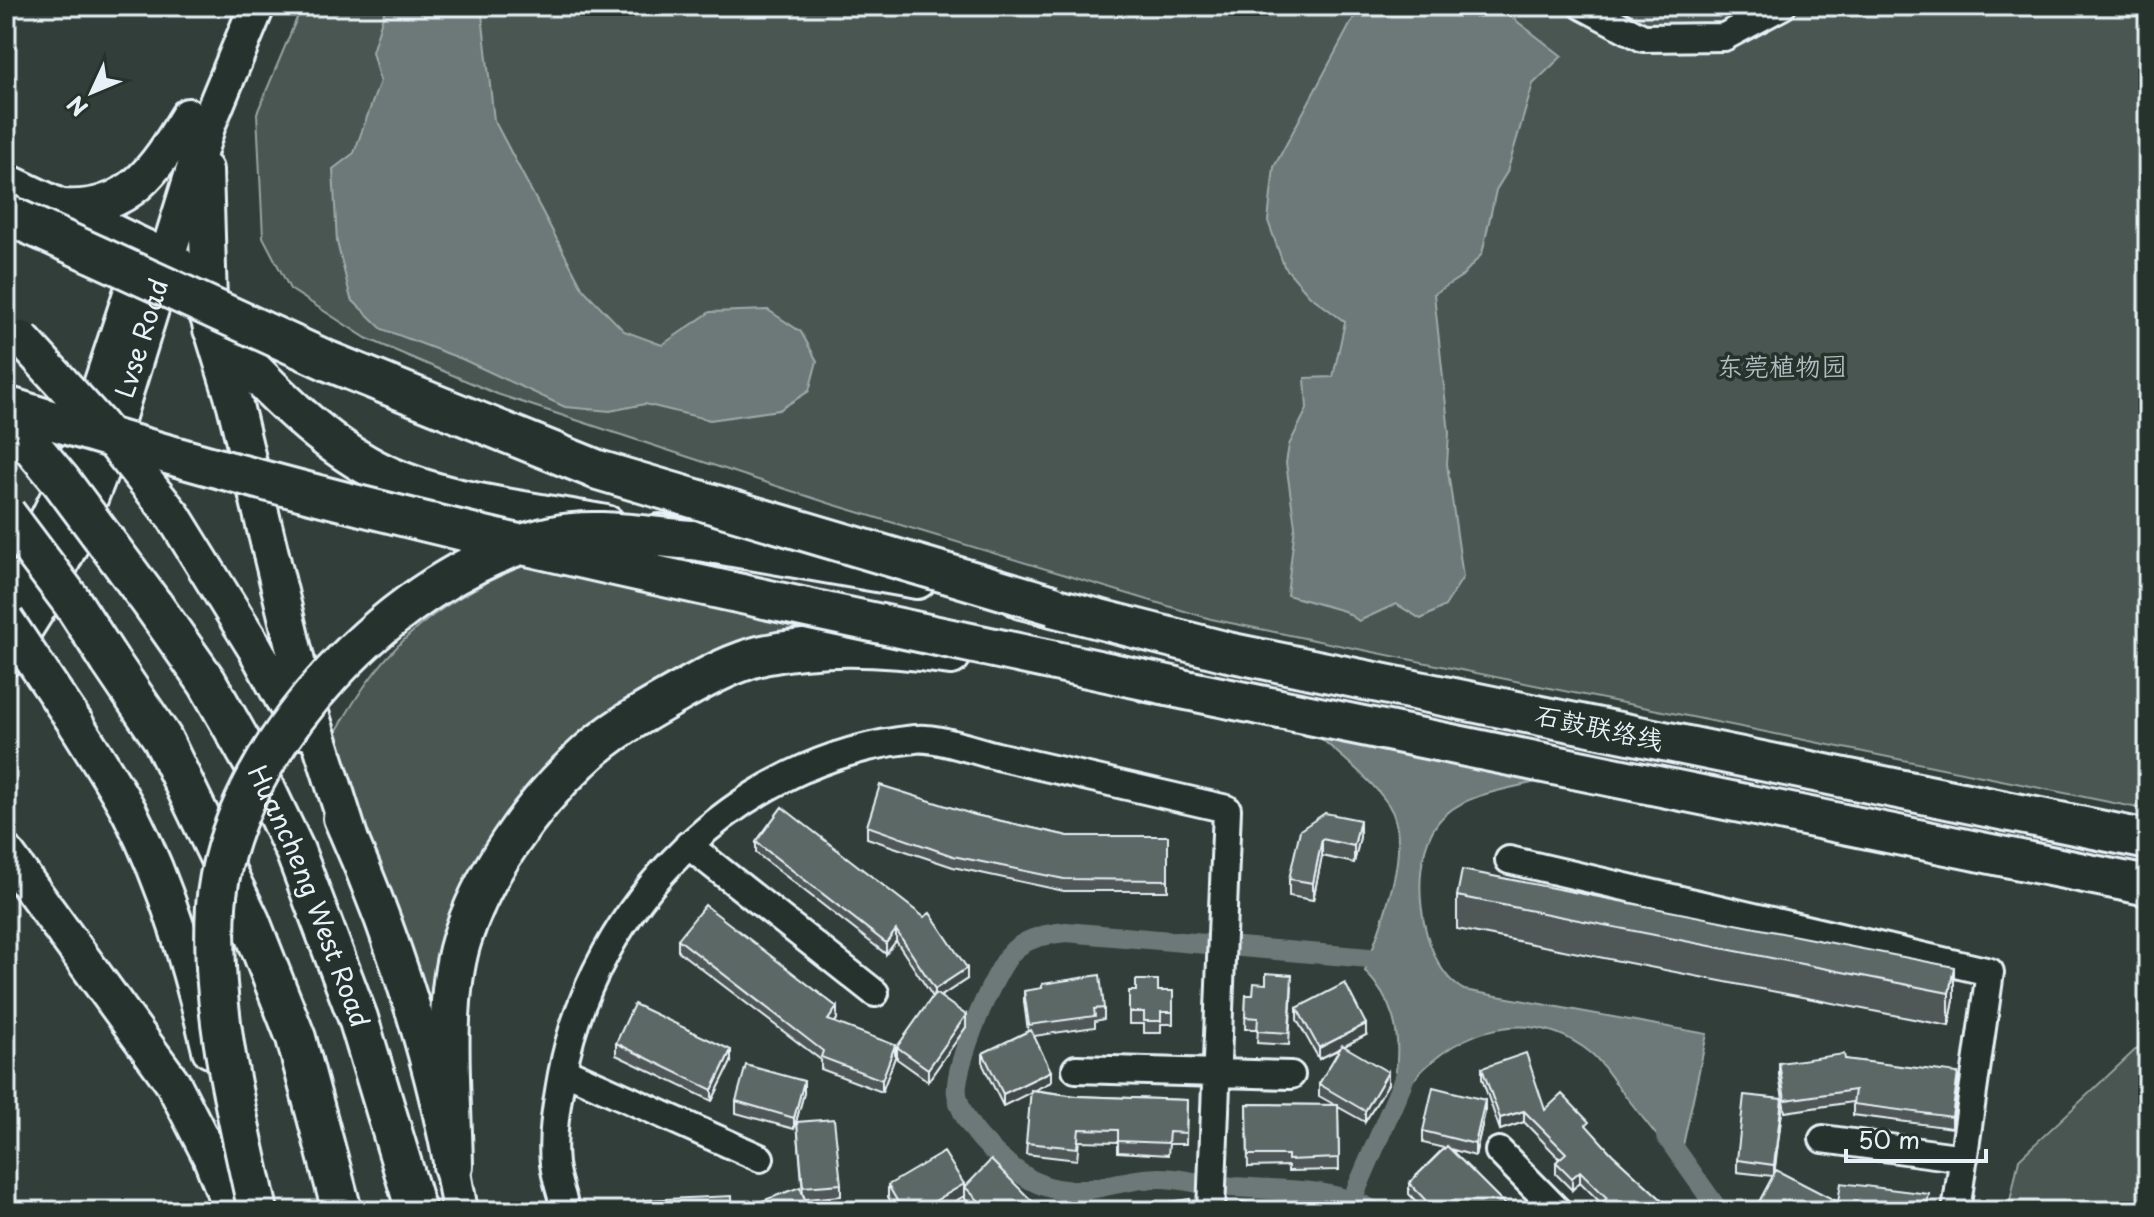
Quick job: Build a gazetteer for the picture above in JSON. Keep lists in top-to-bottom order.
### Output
{
  "streets": {
    "highway": ["石鼓联络线", "Huancheng West Road"],
    "main road": ["Lvse Road"]
  },
  "parks": ["东莞植物园"],
  "scale_bar": "50 m",
  "north": "bottom left"
}
